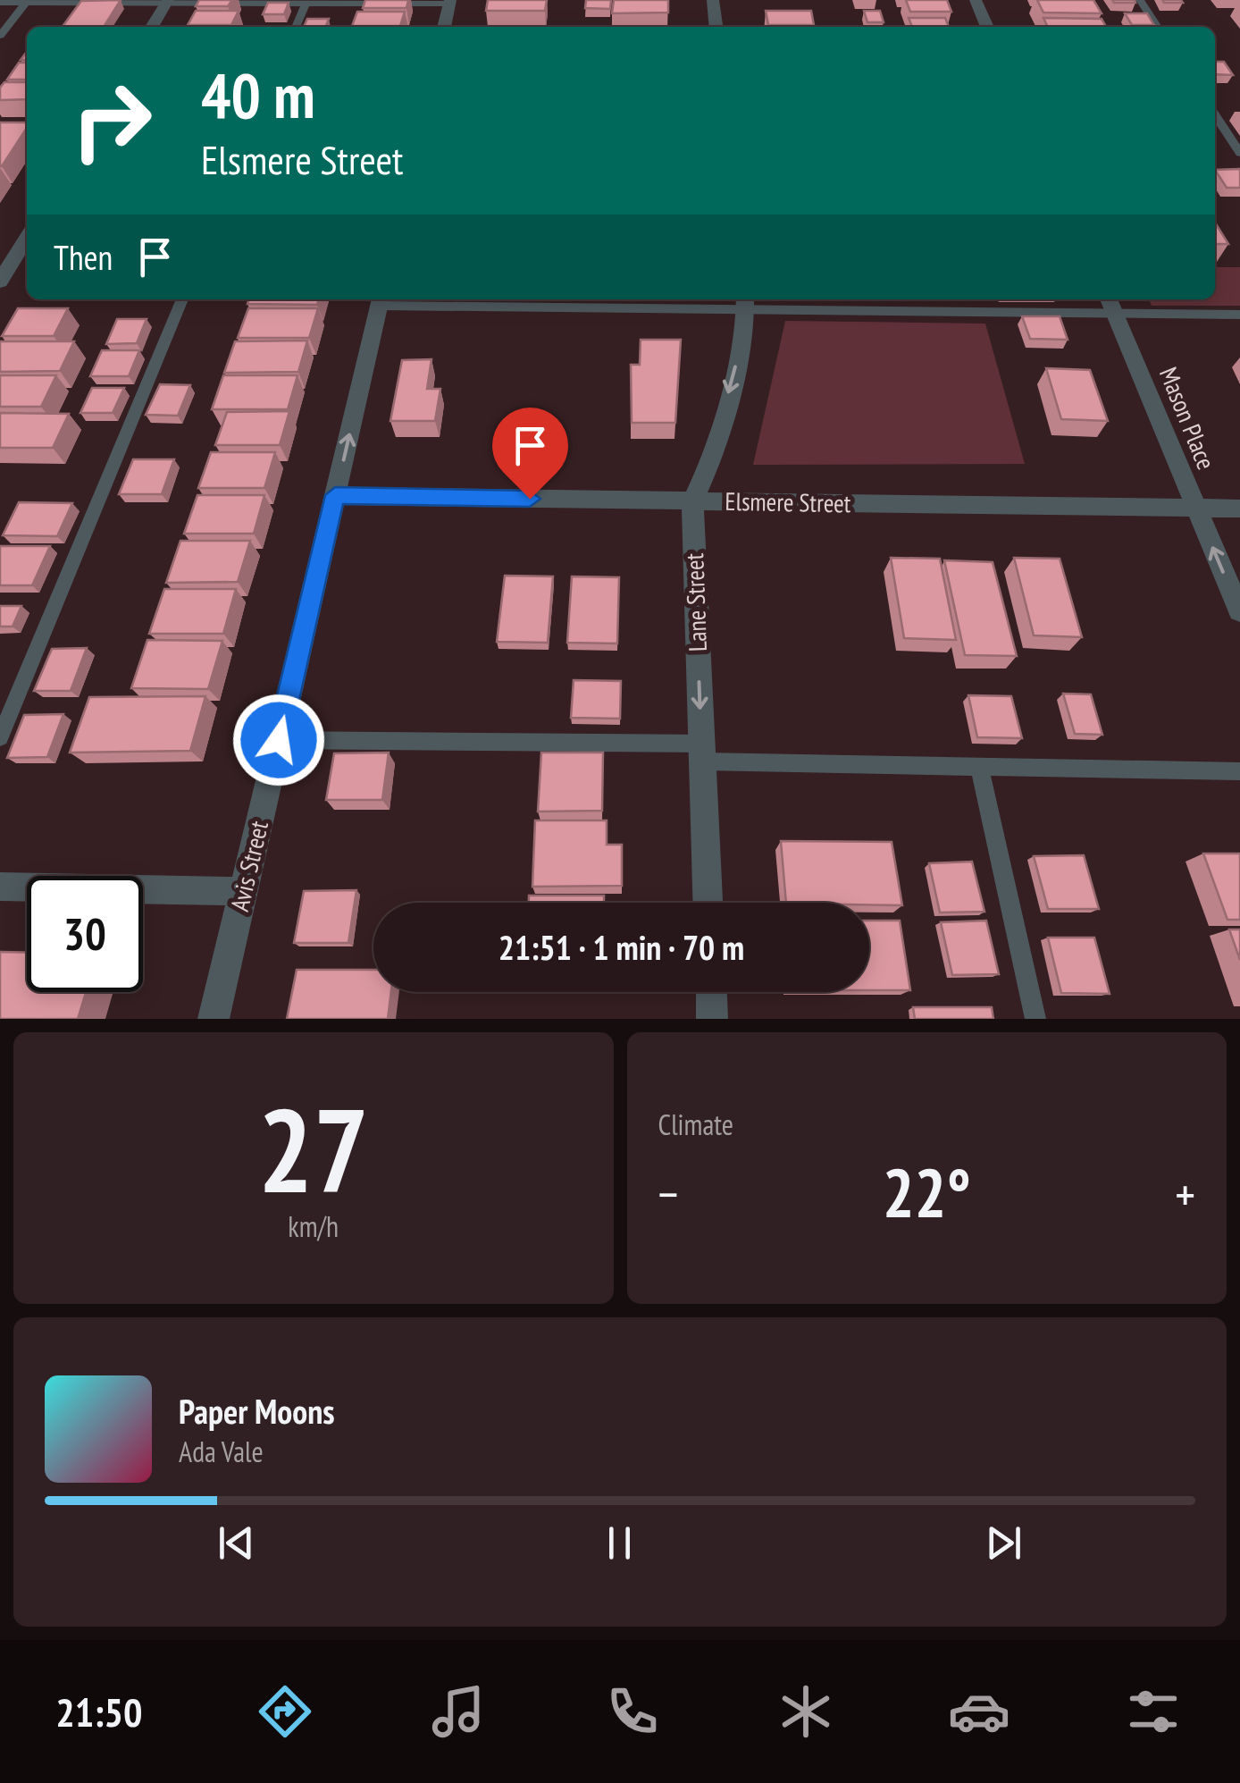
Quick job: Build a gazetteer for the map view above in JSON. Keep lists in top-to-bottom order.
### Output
{
  "streets": {
    "street": [
      "Mason Place",
      "Elsmere Street",
      "Lane Street",
      "Avis Street"
    ]
  },
  "crossings": [
    ["Mason Place", "Elsmere Street"],
    ["Elsmere Street", "Lane Street"],
    ["Elsmere Street", "Avis Street"]
  ],
  "one_way": ["Lane Street"],
  "page": {
    "turn": ["40 m", "Elsmere Street"],
    "then": "Then",
    "limit": "30",
    "trip": "21:51 · 1 min · 70 m",
    "tile": [
      ["27", "km/h"],
      "Climate"
    ],
    "heat": ["−", "22°", "+"],
    "song": ["Paper Moons", "Ada Vale"],
    "tabs": "21:50"
  }
}
